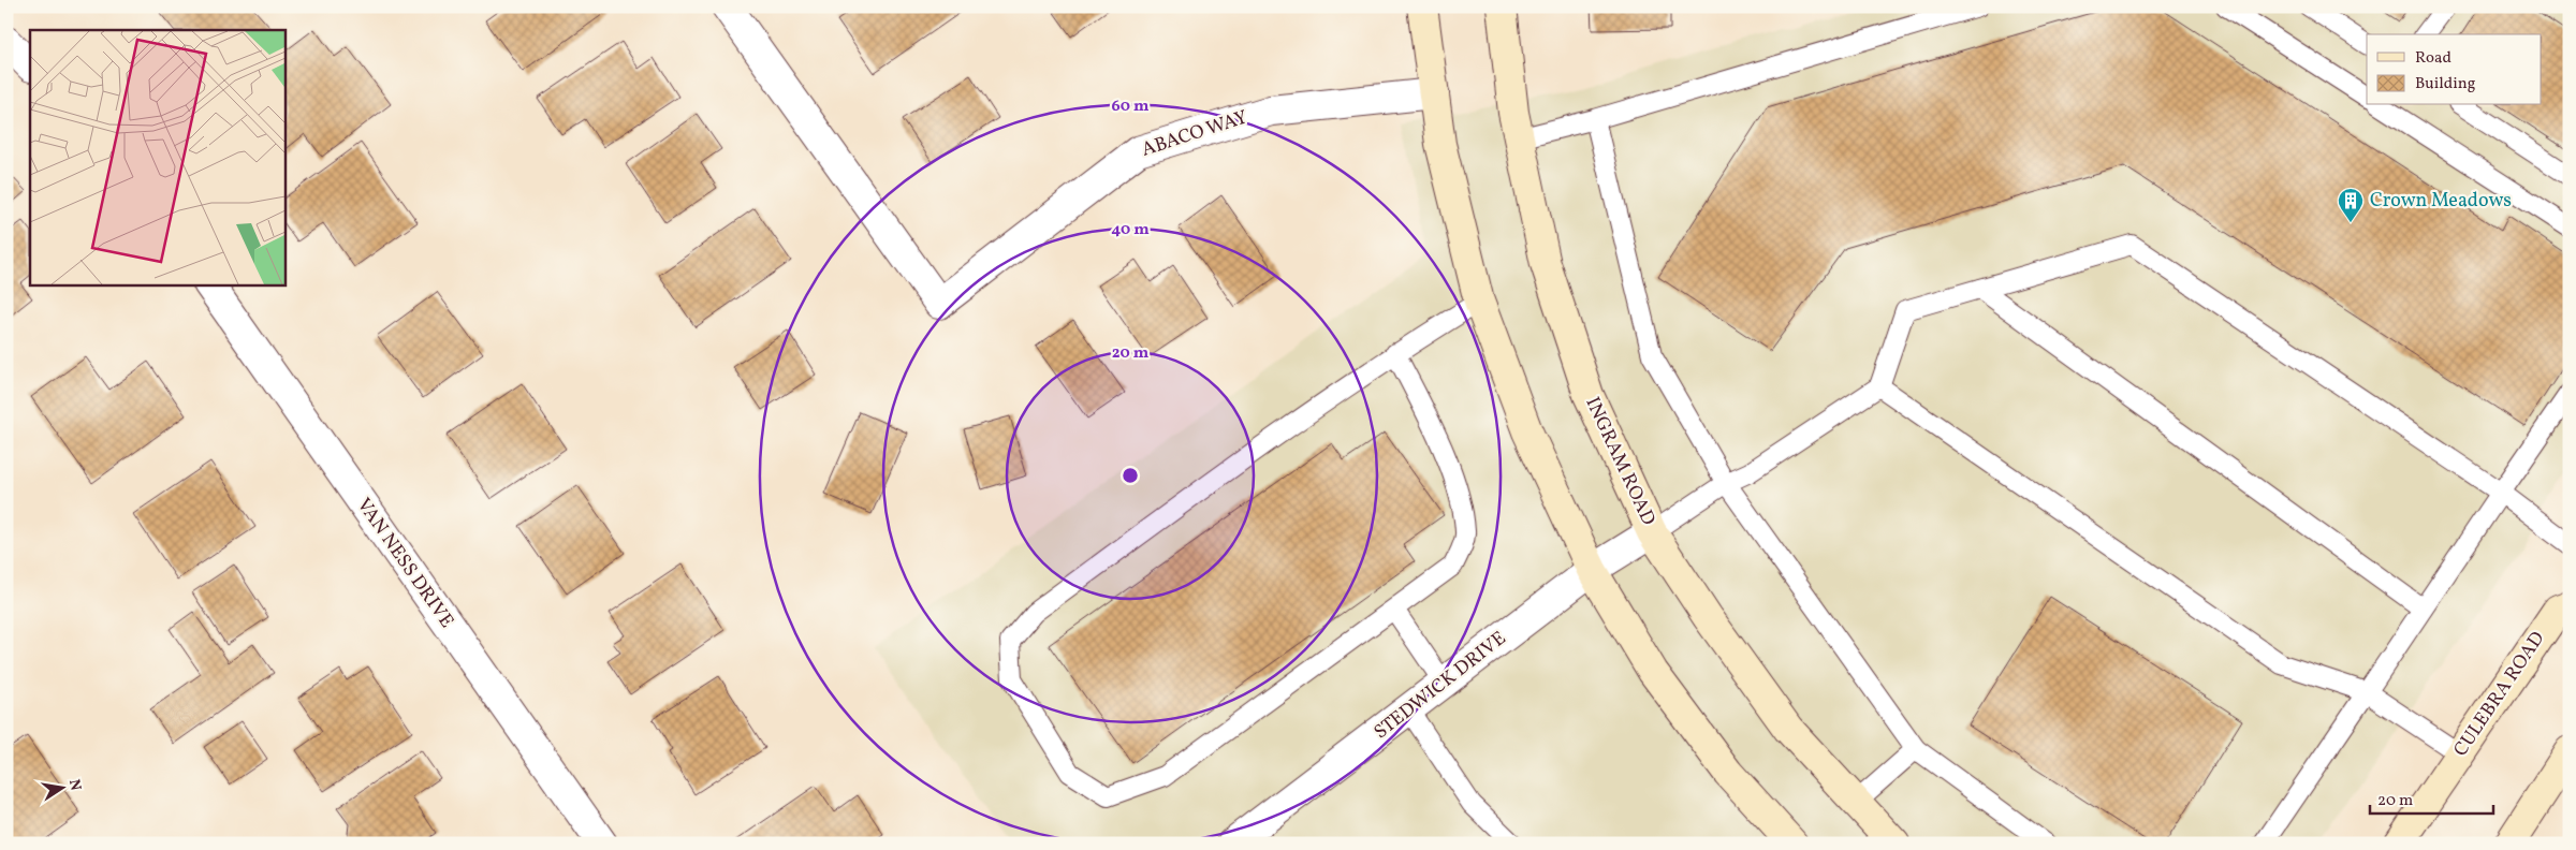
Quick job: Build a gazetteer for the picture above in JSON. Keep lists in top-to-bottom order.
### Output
{
  "streets": {
    "street": [
      "ABACO WAY",
      "INGRAM ROAD",
      "VAN NESS DRIVE",
      "STEDWICK DRIVE",
      "CULEBRA ROAD"
    ]
  },
  "crossings": [
    ["INGRAM ROAD", "STEDWICK DRIVE"]
  ],
  "places": {
    "building": ["Crown Meadows"]
  },
  "legend": ["Road", "Building"],
  "scale_bar": "20 m",
  "north": "right",
  "rings": ["60 m", "40 m", "20 m"]
}
